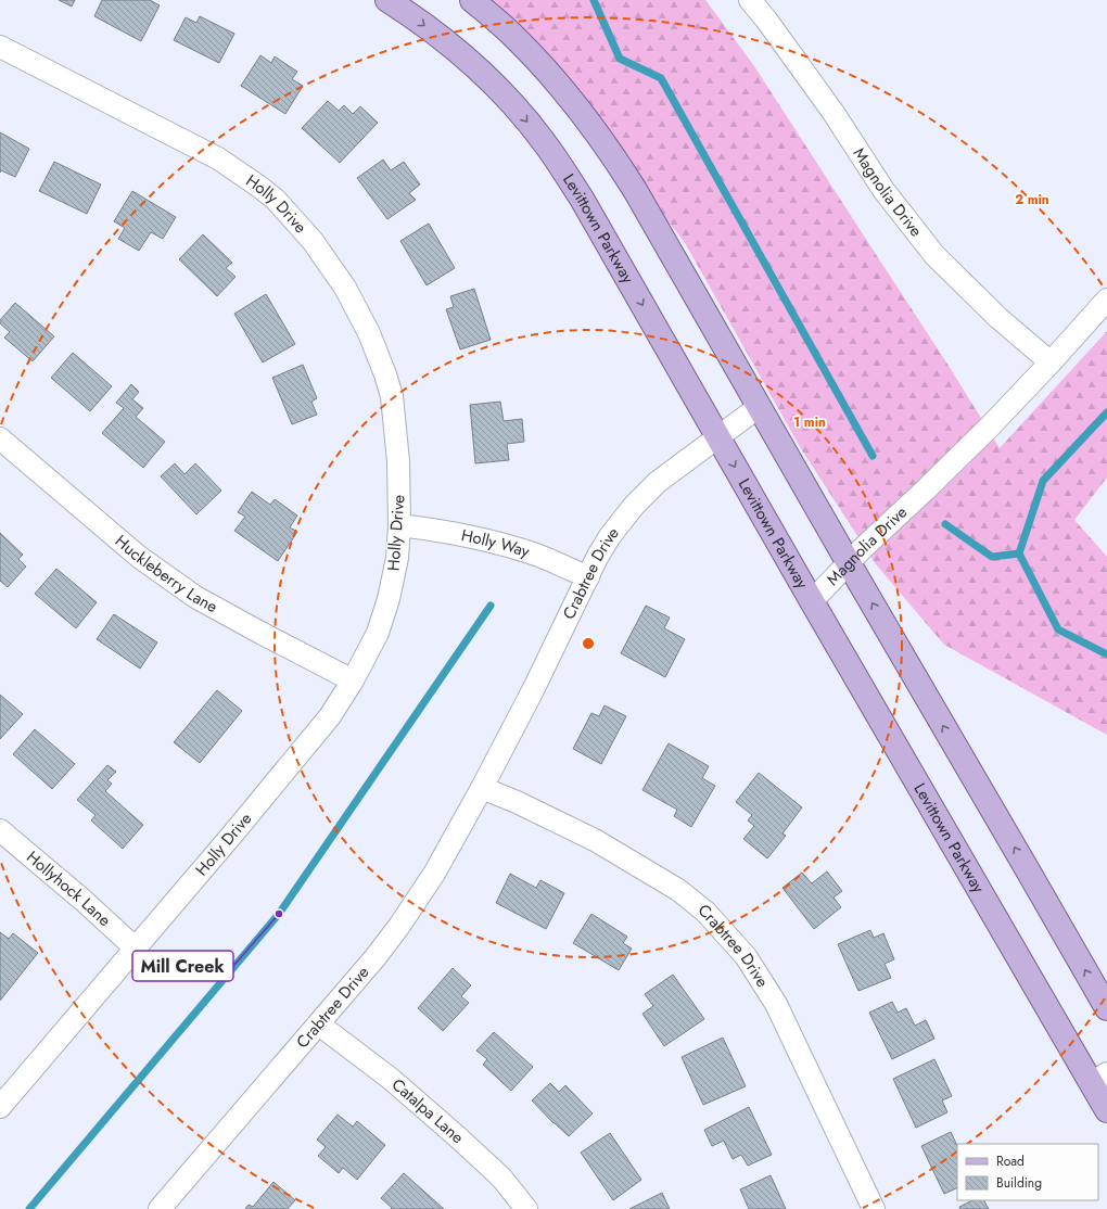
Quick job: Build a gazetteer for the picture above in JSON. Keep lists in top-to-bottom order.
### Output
{
  "streets": {
    "main road": ["Levittown Parkway"],
    "street": [
      "Magnolia Drive",
      "Holly Drive",
      "Holly Way",
      "Huckleberry Lane",
      "Crabtree Drive",
      "Hollyhock Lane",
      "Catalpa Lane"
    ]
  },
  "crossings": [
    ["Magnolia Drive", "Levittown Parkway"],
    ["Holly Drive", "Holly Way"],
    ["Holly Drive", "Huckleberry Lane"],
    ["Holly Drive", "Hollyhock Lane"],
    ["Levittown Parkway", "Crabtree Drive"],
    ["Holly Way", "Crabtree Drive"],
    ["Crabtree Drive", "Catalpa Lane"]
  ],
  "places": ["Mill Creek"],
  "legend": ["Road", "Building"],
  "rings": ["2 min", "1 min"]
}
